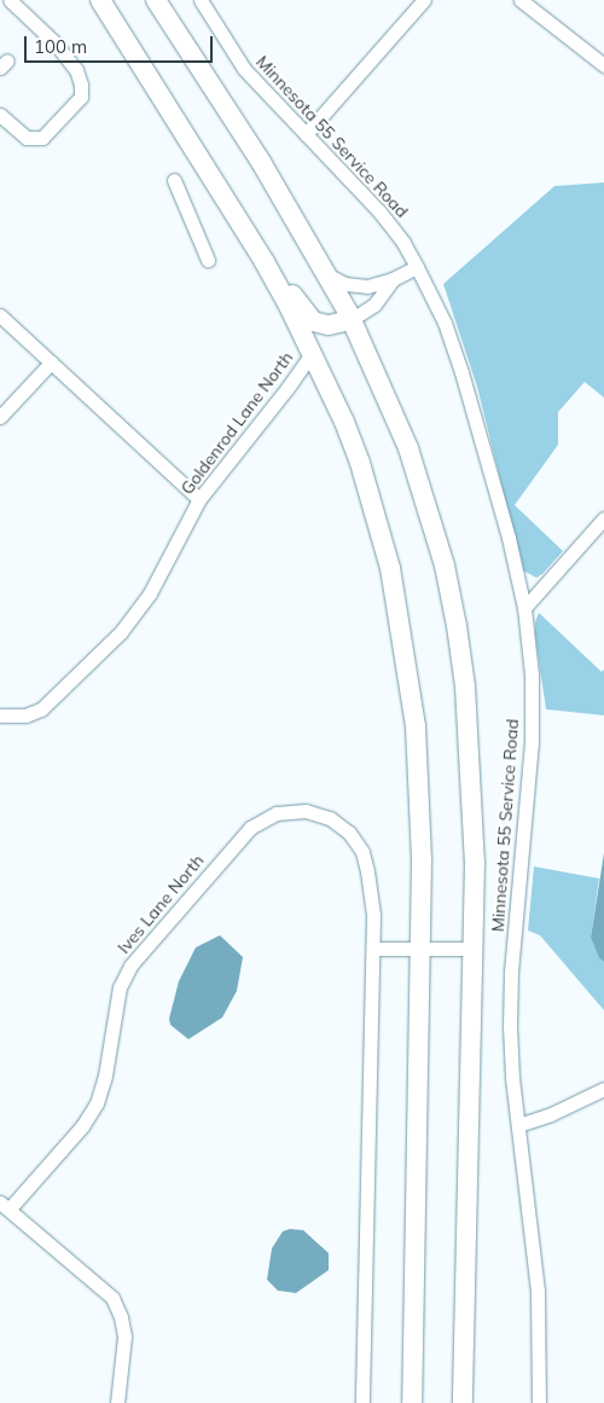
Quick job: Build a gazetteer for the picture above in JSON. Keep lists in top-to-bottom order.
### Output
{
  "streets": {
    "street": ["Minnesota 55 Service Road", "Goldenrod Lane North", "Ives Lane North"]
  },
  "scale_bar": "100 m"
}
